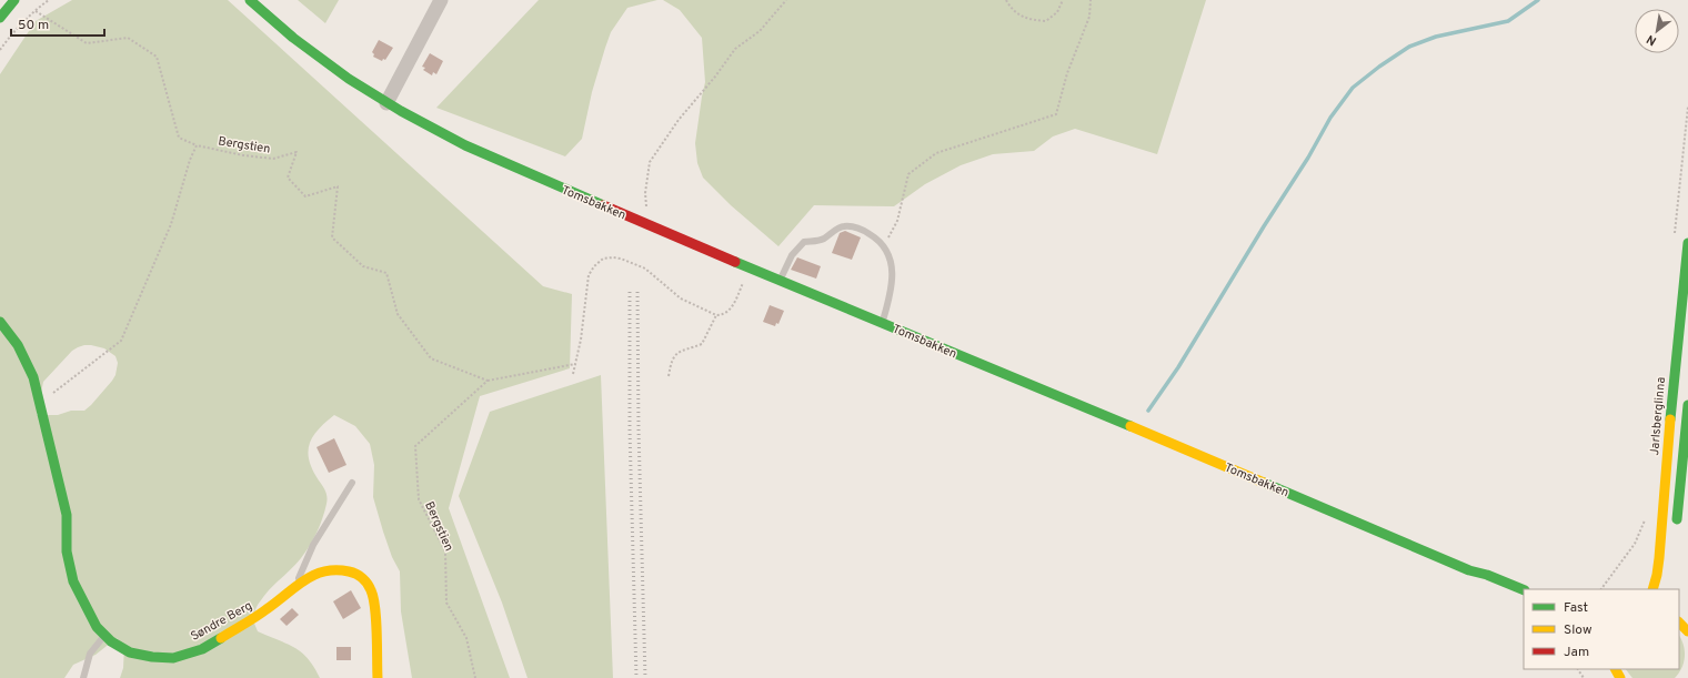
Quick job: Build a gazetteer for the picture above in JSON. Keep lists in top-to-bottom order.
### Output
{
  "streets": {
    "main road": ["Tomsbakken", "Jarlsberglinna", "Søndre Berg"],
    "path": ["Bergstien"]
  },
  "legend": ["Fast", "Slow", "Jam"],
  "scale_bar": "50 m",
  "north": "bottom left"
}
